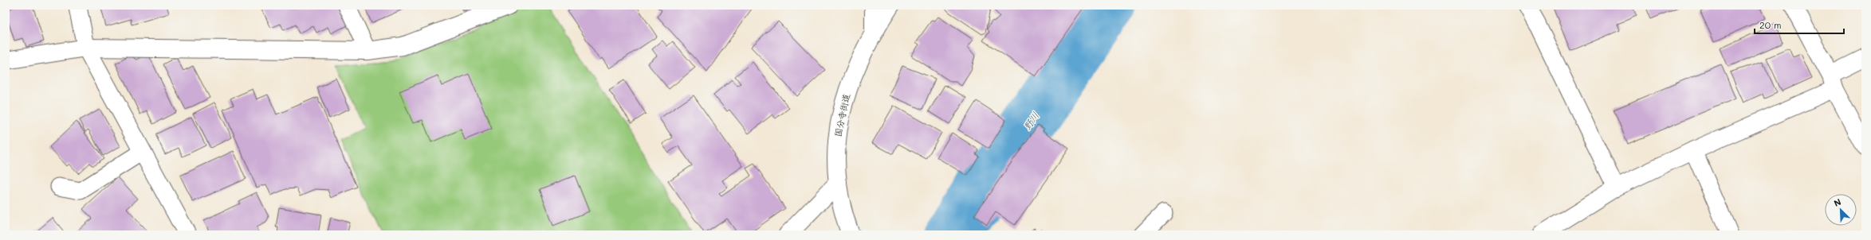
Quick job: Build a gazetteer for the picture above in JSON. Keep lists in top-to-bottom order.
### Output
{
  "streets": {
    "street": ["国分寺街道"]
  },
  "water": ["野川"],
  "scale_bar": "20 m",
  "north": "top left"
}
